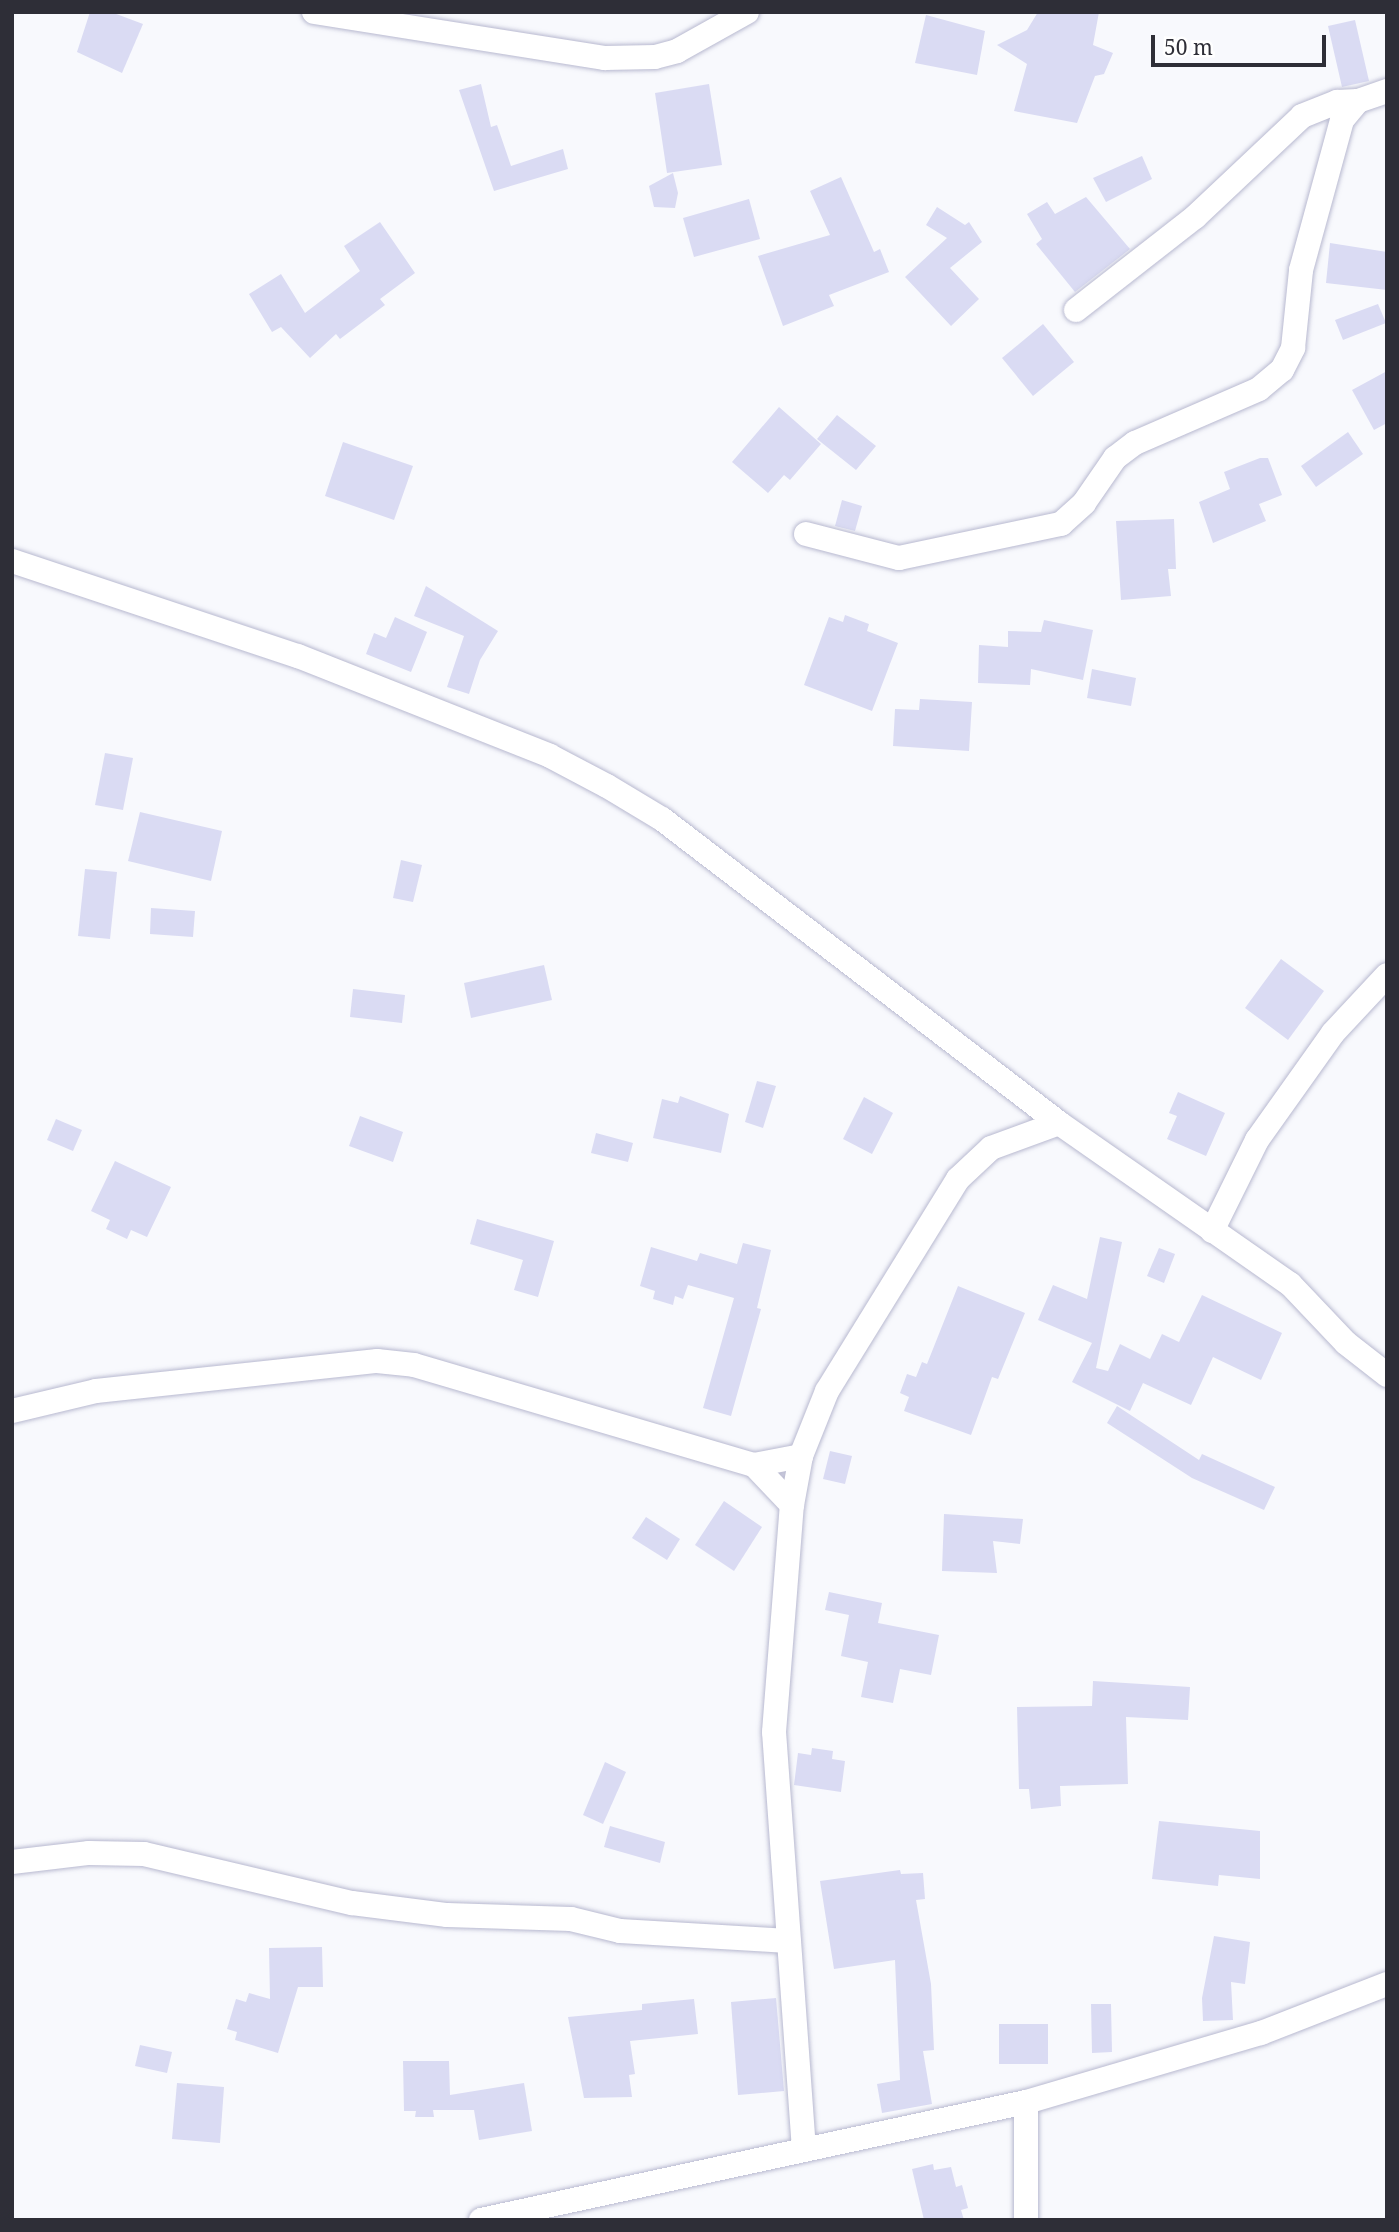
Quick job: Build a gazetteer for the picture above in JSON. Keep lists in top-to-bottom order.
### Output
{
  "scale_bar": "50 m"
}
